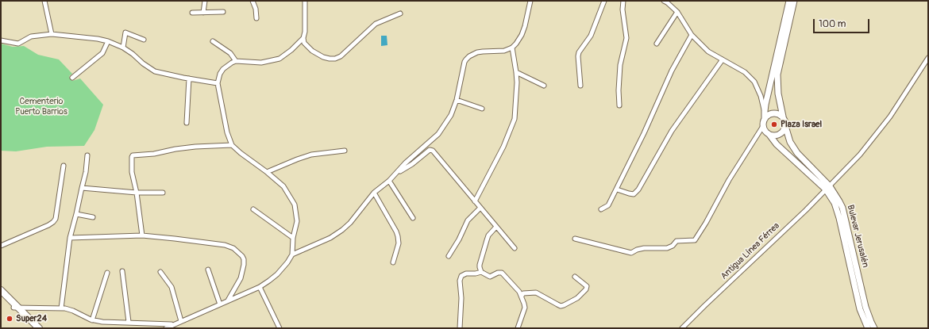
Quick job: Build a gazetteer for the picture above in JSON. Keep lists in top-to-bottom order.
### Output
{
  "streets": {
    "main road": ["Bulevar Jerusalén"],
    "street": ["Antigua Línea Férrea"]
  },
  "crossings": [
    ["Bulevar Jerusalén", "Antigua Línea Férrea"]
  ],
  "parks": ["Cementerio Puerto Barrios"],
  "places": ["Plaza Israel", "Super24"],
  "scale_bar": "100 m"
}
